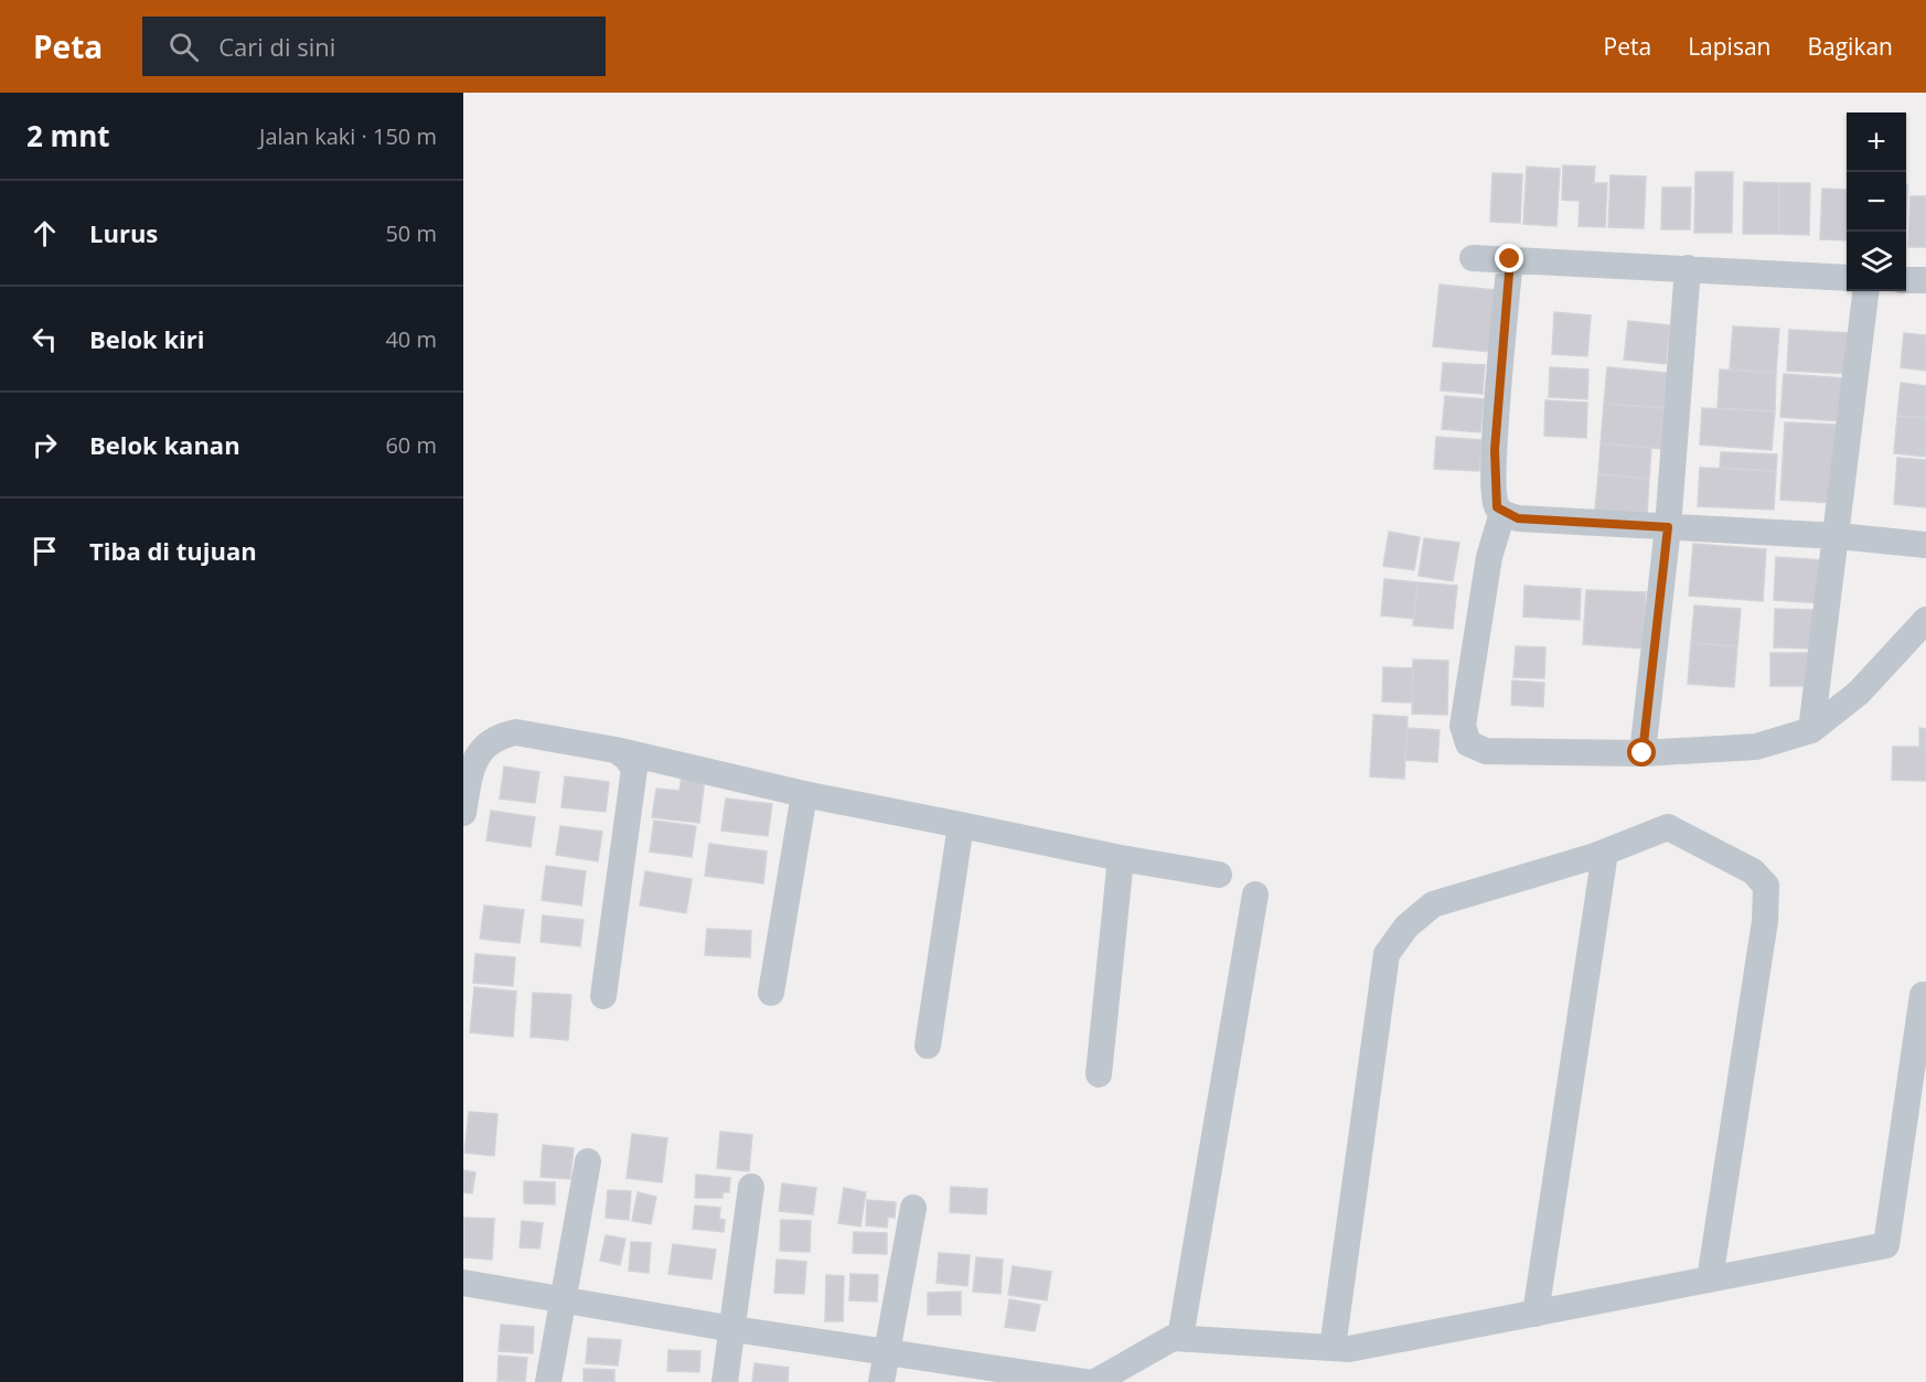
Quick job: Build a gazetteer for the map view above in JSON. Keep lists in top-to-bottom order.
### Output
{
  "page": {
    "header": "Peta",
    "search": "Cari di sini",
    "nav": ["Peta", "Lapisan", "Bagikan"],
    "heading": ["2 mnt", "Jalan kaki · 150 m"],
    "map_buttons": ["+", "−"],
    "list": [
      ["Lurus", "50 m"],
      ["Belok kiri", "40 m"],
      ["Belok kanan", "60 m"],
      "Tiba di tujuan"
    ]
  }
}
